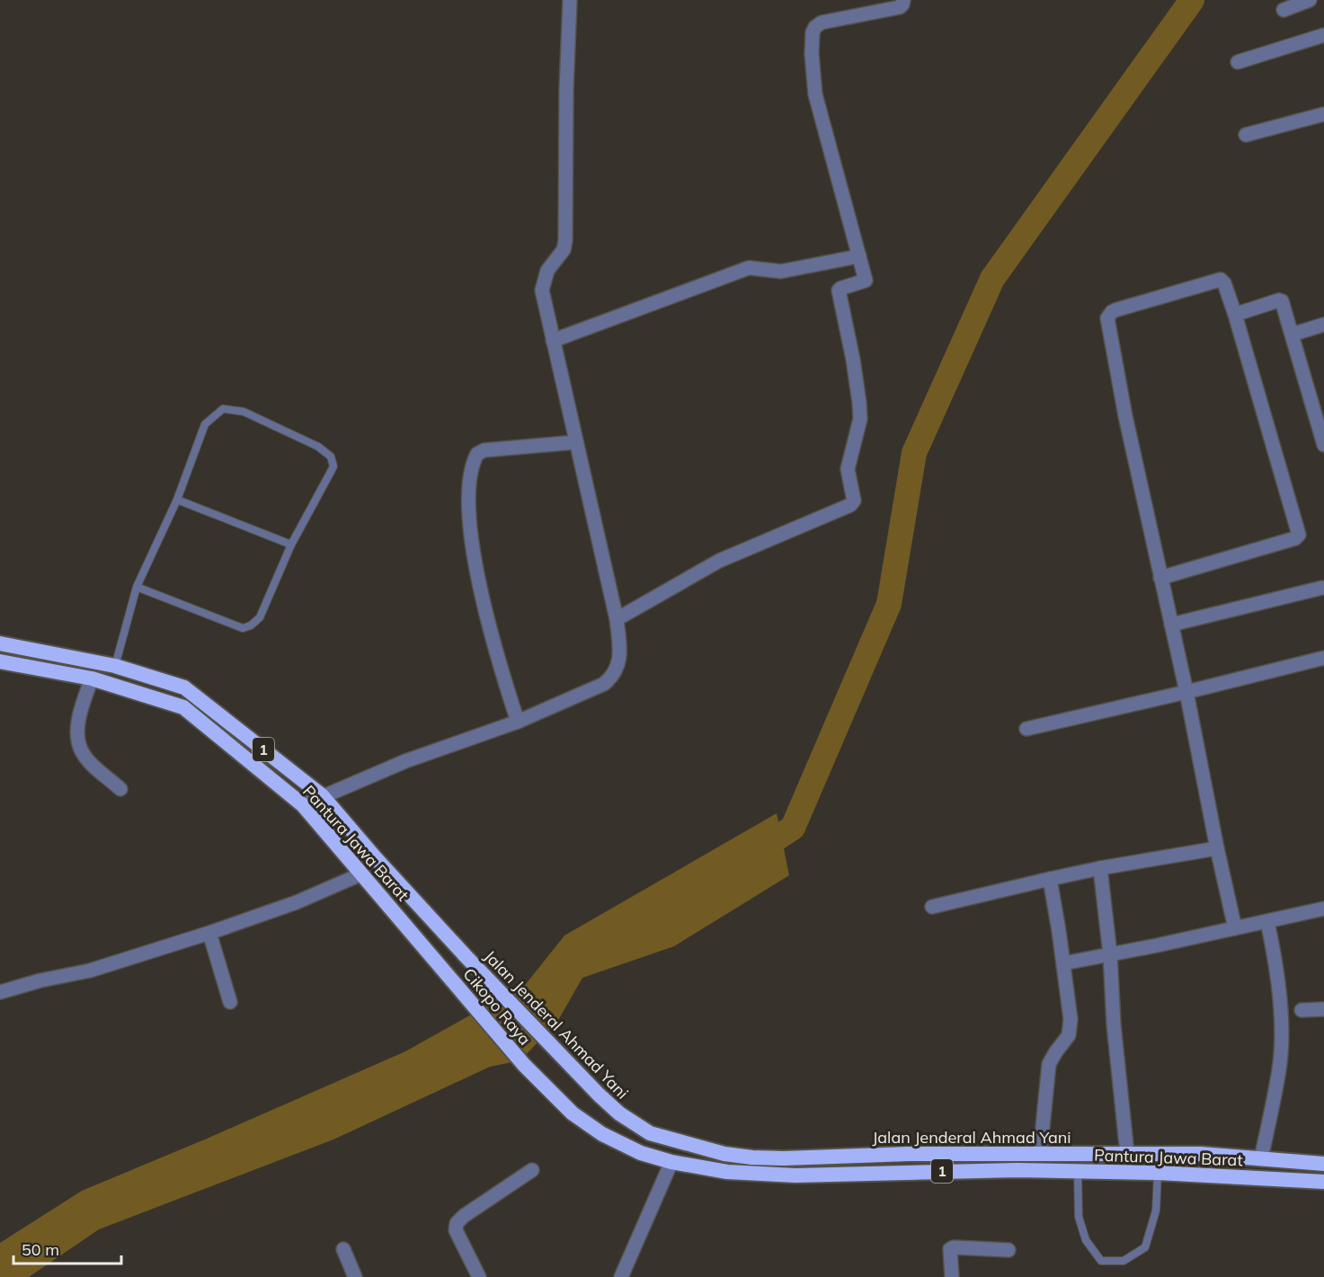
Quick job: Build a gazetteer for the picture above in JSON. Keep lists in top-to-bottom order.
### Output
{
  "streets": {
    "highway": [
      "1",
      "Pantura Jawa Barat",
      "Cikopo Raya",
      "Jalan Jenderal Ahmad Yani"
    ]
  },
  "crossings": [
    ["Pantura Jawa Barat", "Cikopo Raya"]
  ],
  "scale_bar": "50 m"
}
